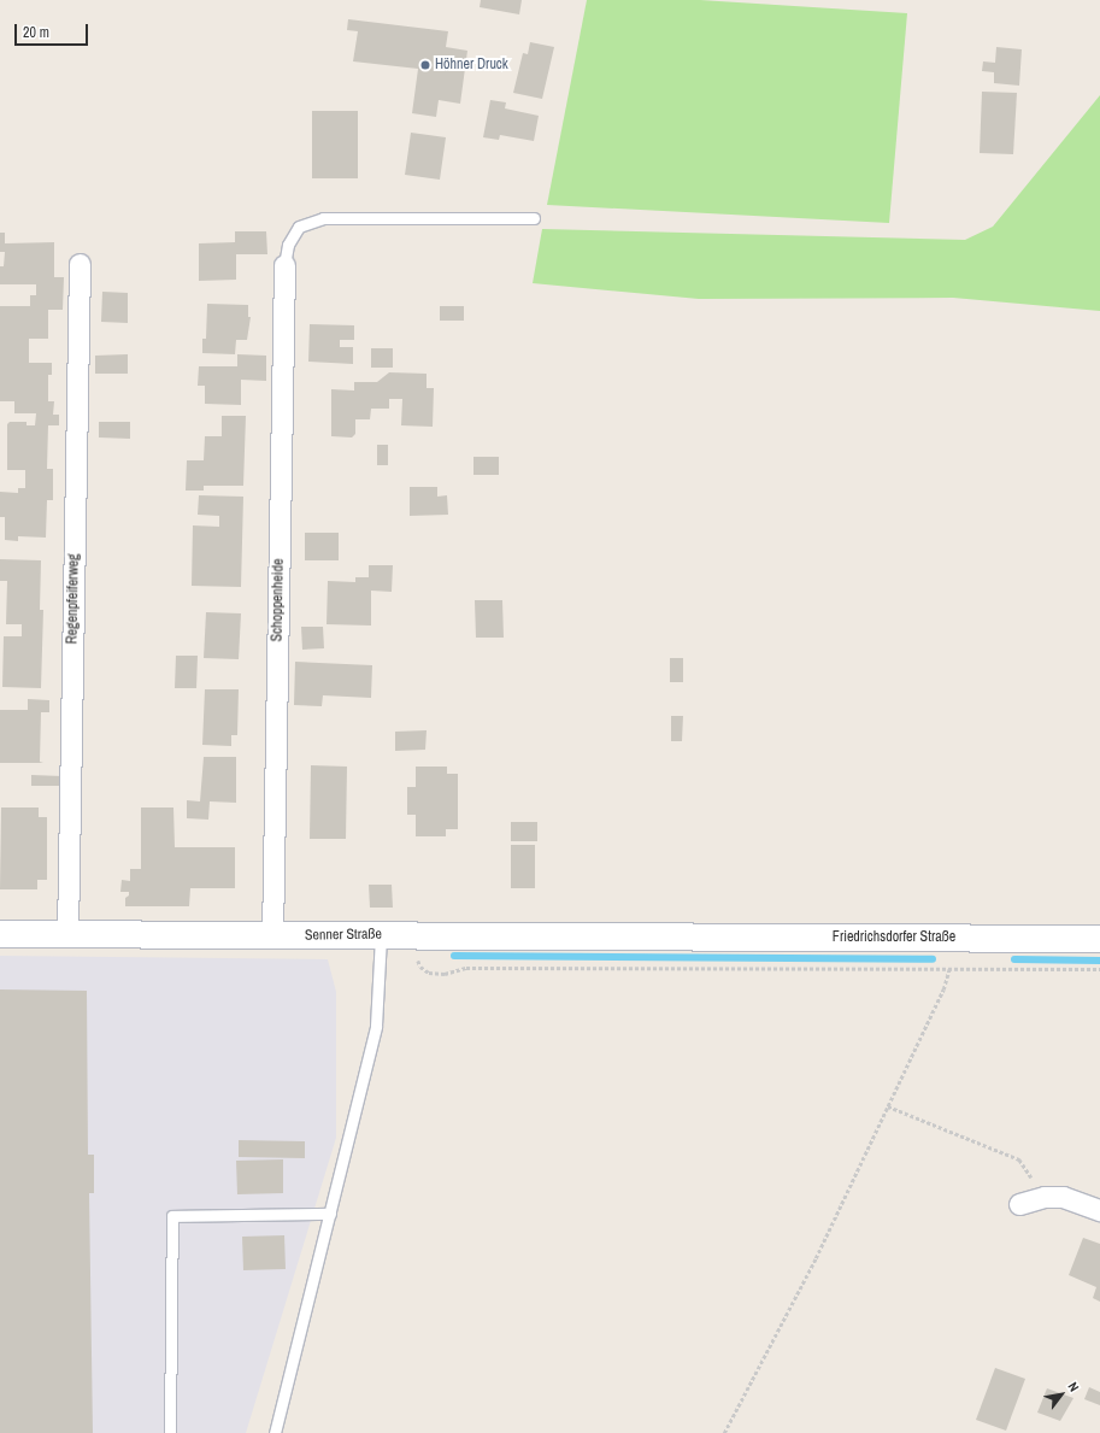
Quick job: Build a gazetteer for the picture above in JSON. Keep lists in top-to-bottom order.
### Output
{
  "streets": {
    "main road": ["Senner Straße", "Friedrichsdorfer Straße"],
    "street": ["Regenpfeiferweg", "Schoppenheide"]
  },
  "crossings": [
    ["Regenpfeiferweg", "Senner Straße"],
    ["Schoppenheide", "Senner Straße"],
    ["Senner Straße", "Friedrichsdorfer Straße"]
  ],
  "places": ["Höhner Druck"],
  "scale_bar": "20 m",
  "north": "top right"
}
